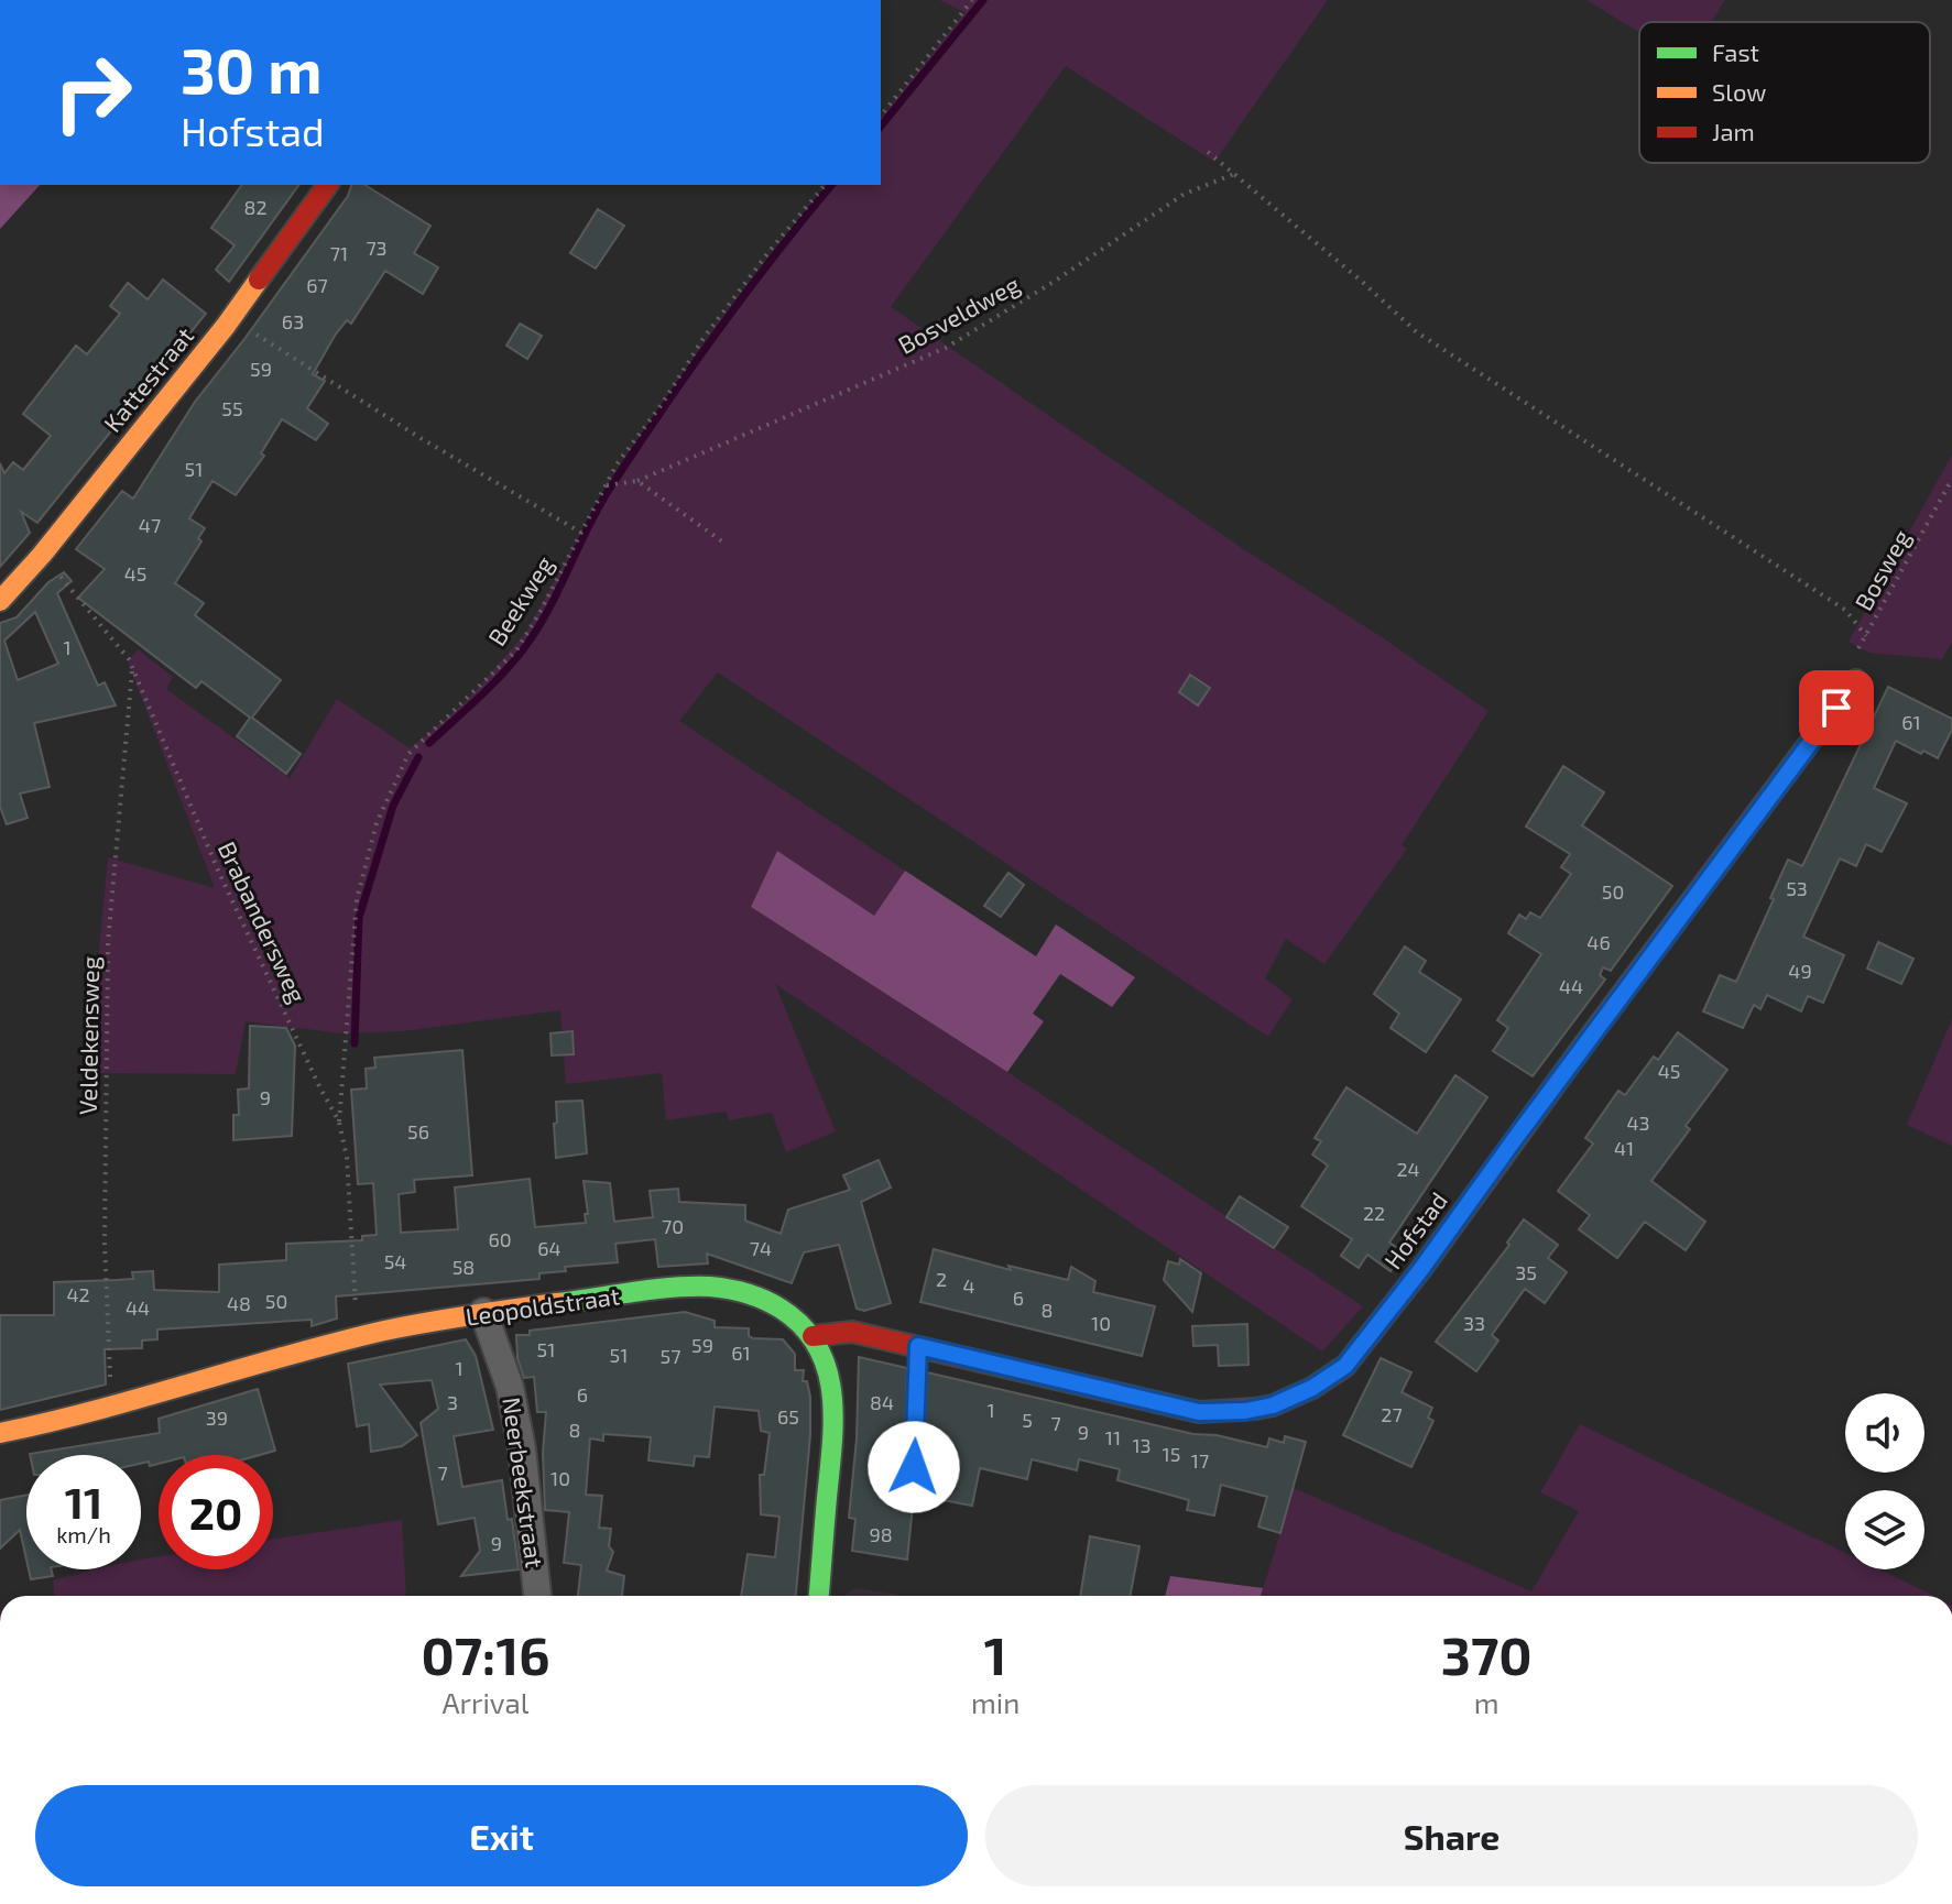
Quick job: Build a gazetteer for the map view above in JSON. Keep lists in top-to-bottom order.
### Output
{
  "streets": {
    "street": [
      "Kattestraat",
      "Hofstad",
      "Leopoldstraat",
      "Neerbeekstraat"
    ],
    "path": [
      "Bosveldweg",
      "Bosweg",
      "Beekweg",
      "Brabandersweg",
      "Veldekensweg"
    ]
  },
  "crossings": [
    ["Bosveldweg", "Beekweg"],
    ["Kattestraat", "Brabandersweg"],
    ["Bosweg", "Hofstad"],
    ["Beekweg", "Brabandersweg"],
    ["Brabandersweg", "Veldekensweg"],
    ["Brabandersweg", "Leopoldstraat"],
    ["Veldekensweg", "Leopoldstraat"],
    ["Hofstad", "Leopoldstraat"],
    ["Leopoldstraat", "Neerbeekstraat"]
  ],
  "house_numbers": [
    "82",
    "73",
    "71",
    "67",
    "63",
    "59",
    "55",
    "51",
    "47",
    "45",
    "1",
    "61",
    "53",
    "50",
    "46",
    "49",
    "44",
    "45",
    "9",
    "43",
    "56",
    "41",
    "24",
    "22",
    "70",
    "60",
    "64",
    "74",
    "54",
    "58",
    "35",
    "2",
    "4",
    "42",
    "6",
    "50",
    "48",
    "44",
    "8",
    "10",
    "33",
    "59",
    "51",
    "61",
    "51",
    "57",
    "1",
    "6",
    "3",
    "84",
    "1",
    "27",
    "65",
    "39",
    "5",
    "7",
    "8",
    "9",
    "11",
    "13",
    "15",
    "17",
    "7",
    "10",
    "98",
    "9"
  ],
  "legend": ["Fast", "Slow", "Jam"],
  "page": {
    "turn": ["30 m", "Hofstad"],
    "speed": "11 km/h",
    "limit": "20",
    "eta": [
      "07:16",
      "Arrival",
      "1",
      "min",
      "370",
      "m"
    ],
    "buttons": ["Exit", "Share"]
  }
}
